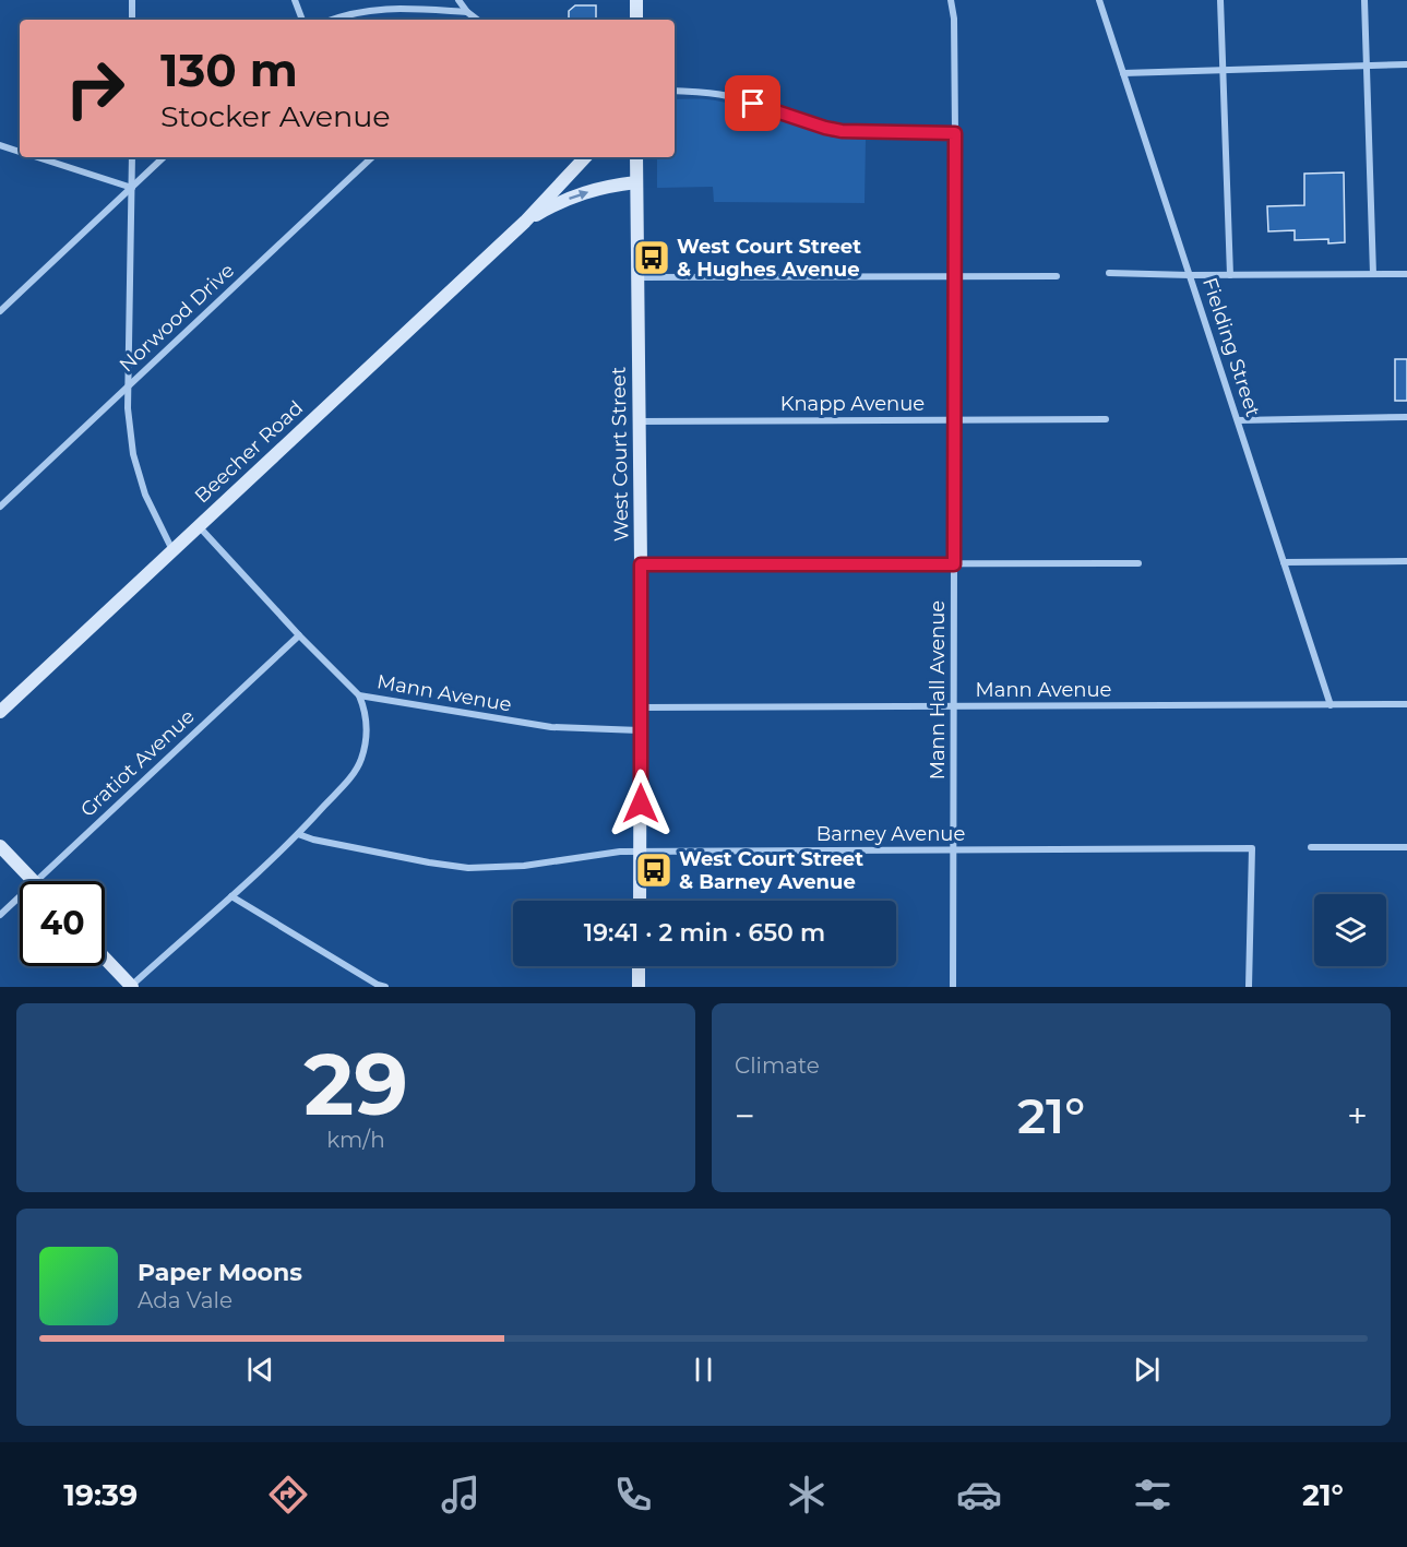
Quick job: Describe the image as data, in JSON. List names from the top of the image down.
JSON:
{
  "streets": {
    "street": [
      "Norwood Drive",
      "Fielding Street",
      "Knapp Avenue",
      "Beecher Road",
      "West Court Street",
      "Mann Hall Avenue",
      "Mann Avenue",
      "Gratiot Avenue",
      "Barney Avenue"
    ]
  },
  "crossings": [
    ["Fielding Street", "Mann Avenue"],
    ["Knapp Avenue", "West Court Street"],
    ["Knapp Avenue", "Mann Hall Avenue"],
    ["Beecher Road", "West Court Street"],
    ["Beecher Road", "Mann Avenue"],
    ["West Court Street", "Mann Avenue"],
    ["West Court Street", "Barney Avenue"],
    ["Mann Hall Avenue", "Mann Avenue"],
    ["Mann Hall Avenue", "Barney Avenue"],
    ["Mann Avenue", "Gratiot Avenue"]
  ],
  "places": {
    "bus stop": ["West Court Street & Hughes Avenue", "West Court Street & Barney Avenue"]
  },
  "page": {
    "turn": ["130 m", "Stocker Avenue"],
    "limit": "40",
    "trip": "19:41 · 2 min · 650 m",
    "tile": [
      ["29", "km/h"],
      "Climate"
    ],
    "heat": ["−", "21°", "+"],
    "song": ["Paper Moons", "Ada Vale"],
    "tabs": ["19:39", "21°"]
  }
}
